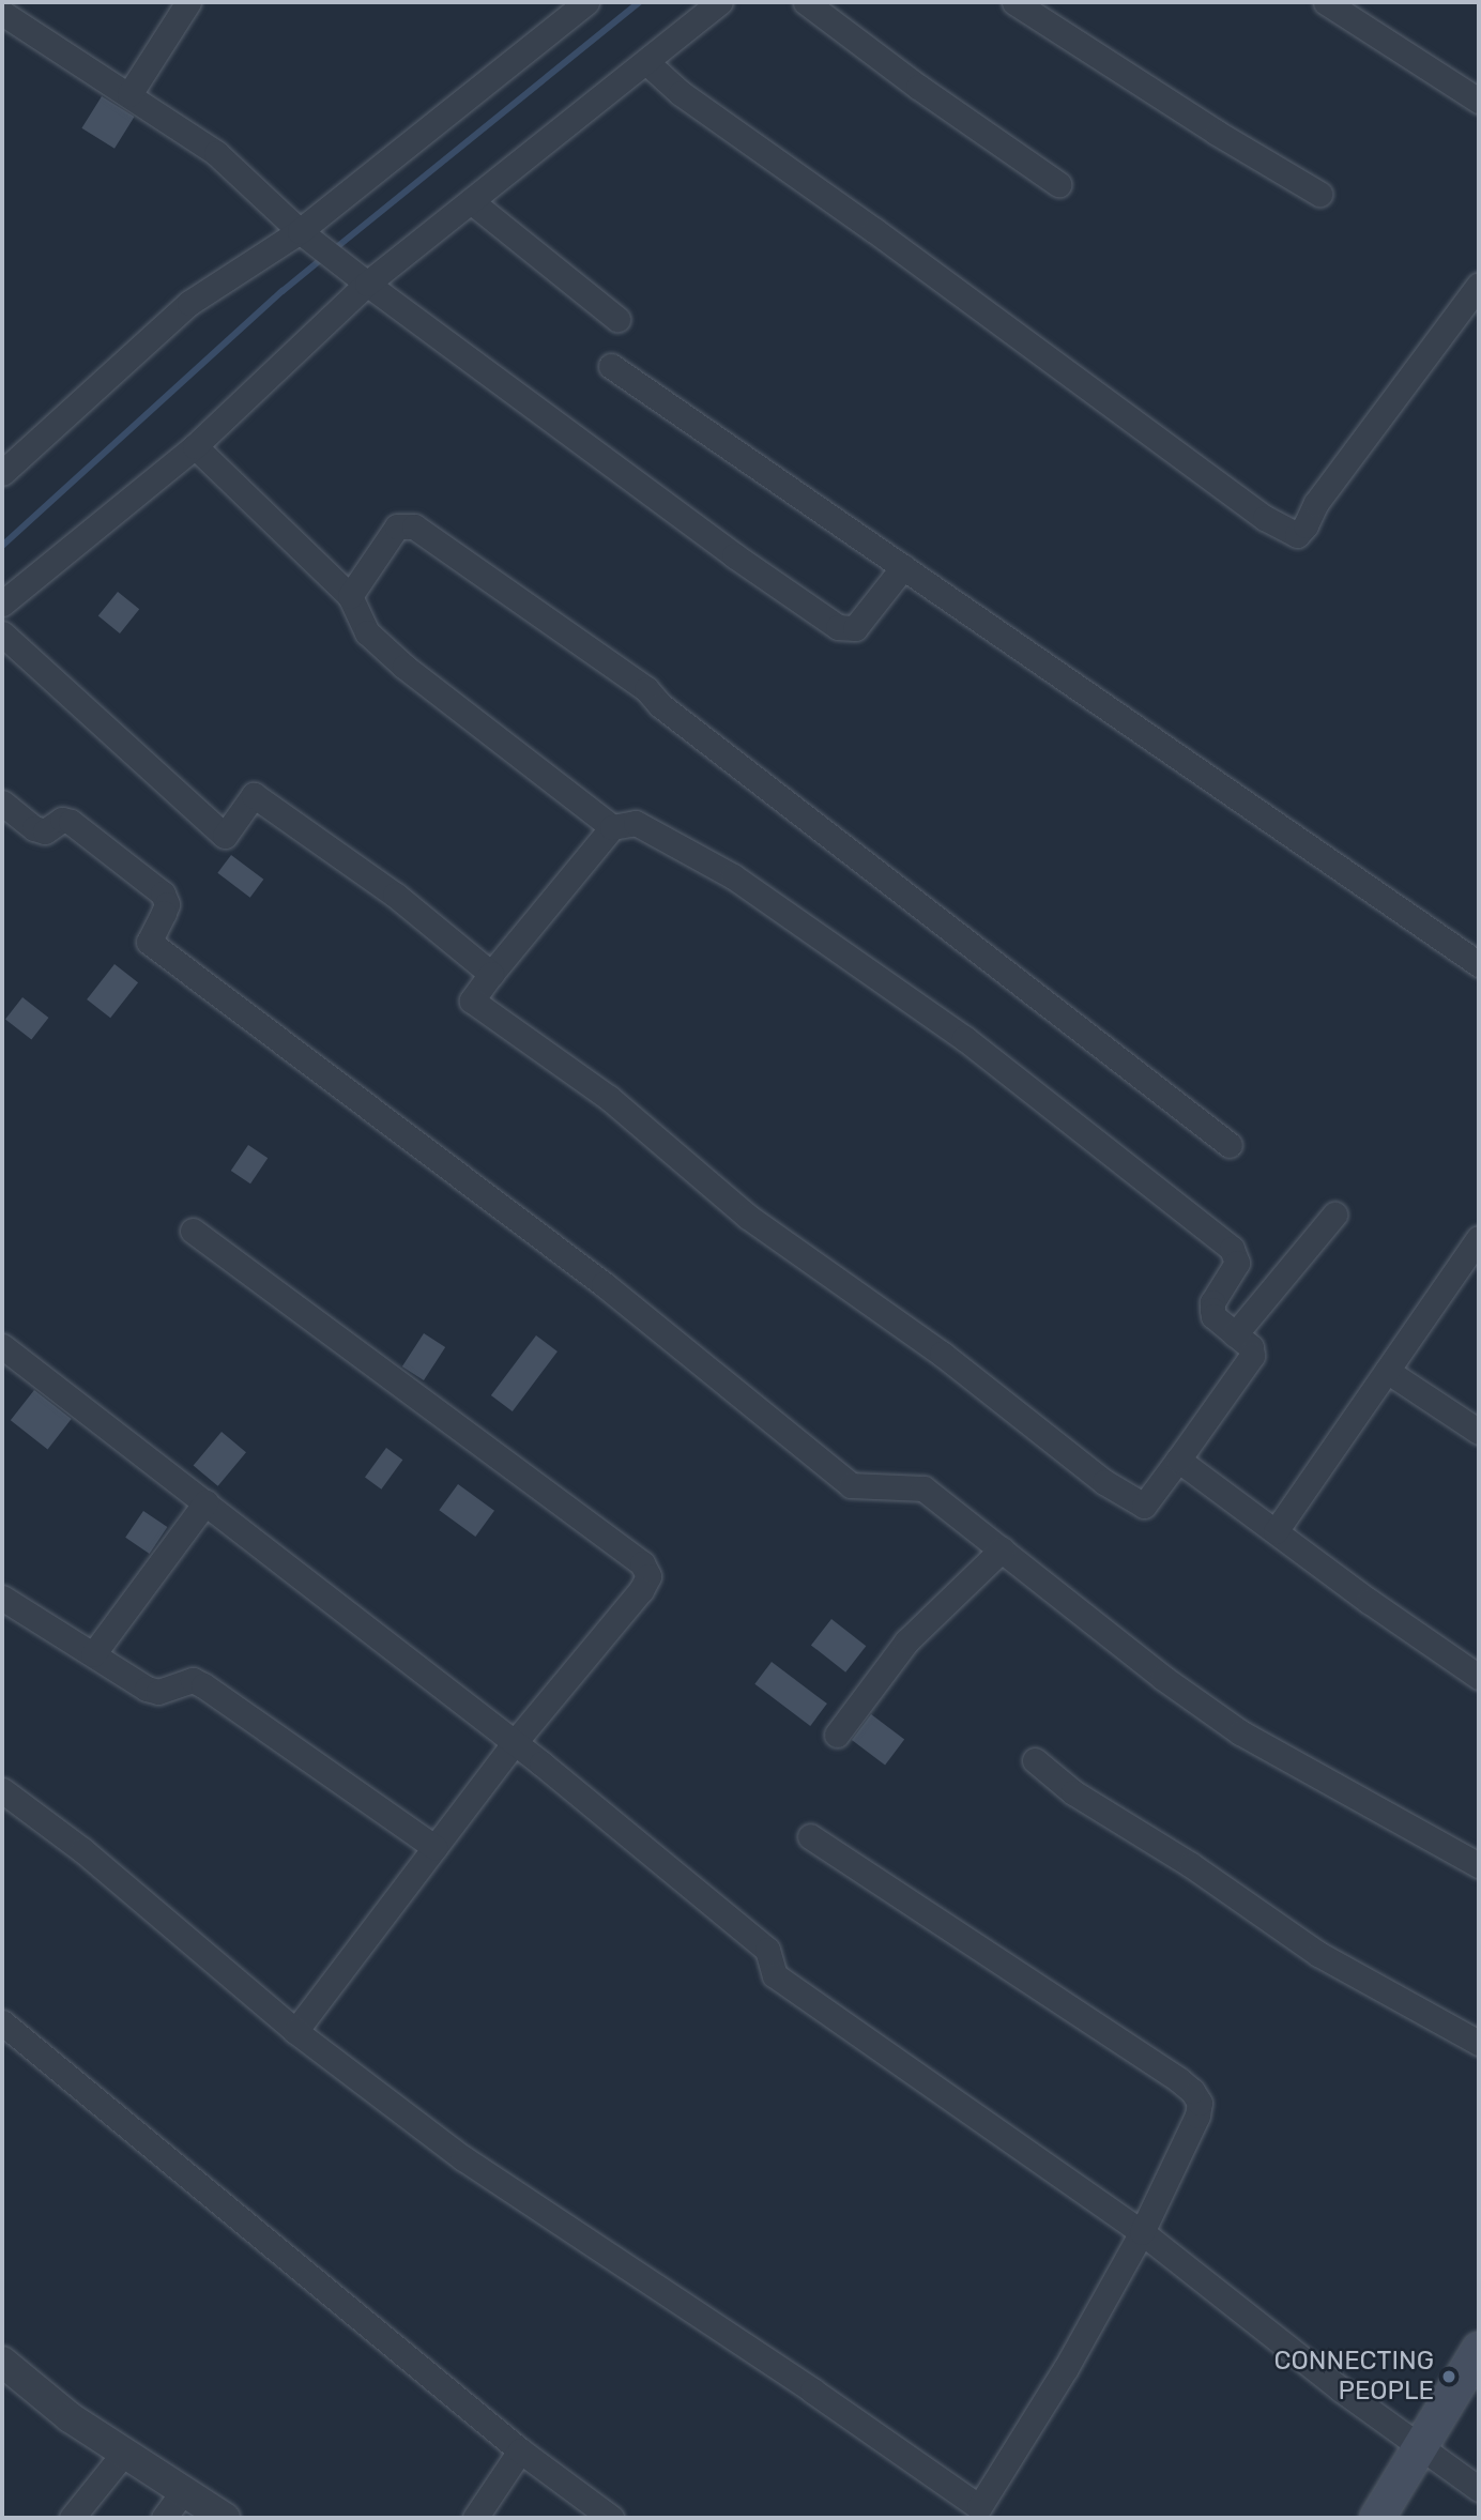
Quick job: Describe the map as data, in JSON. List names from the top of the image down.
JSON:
{
  "places": ["CONNECTING PEOPLE"]
}
